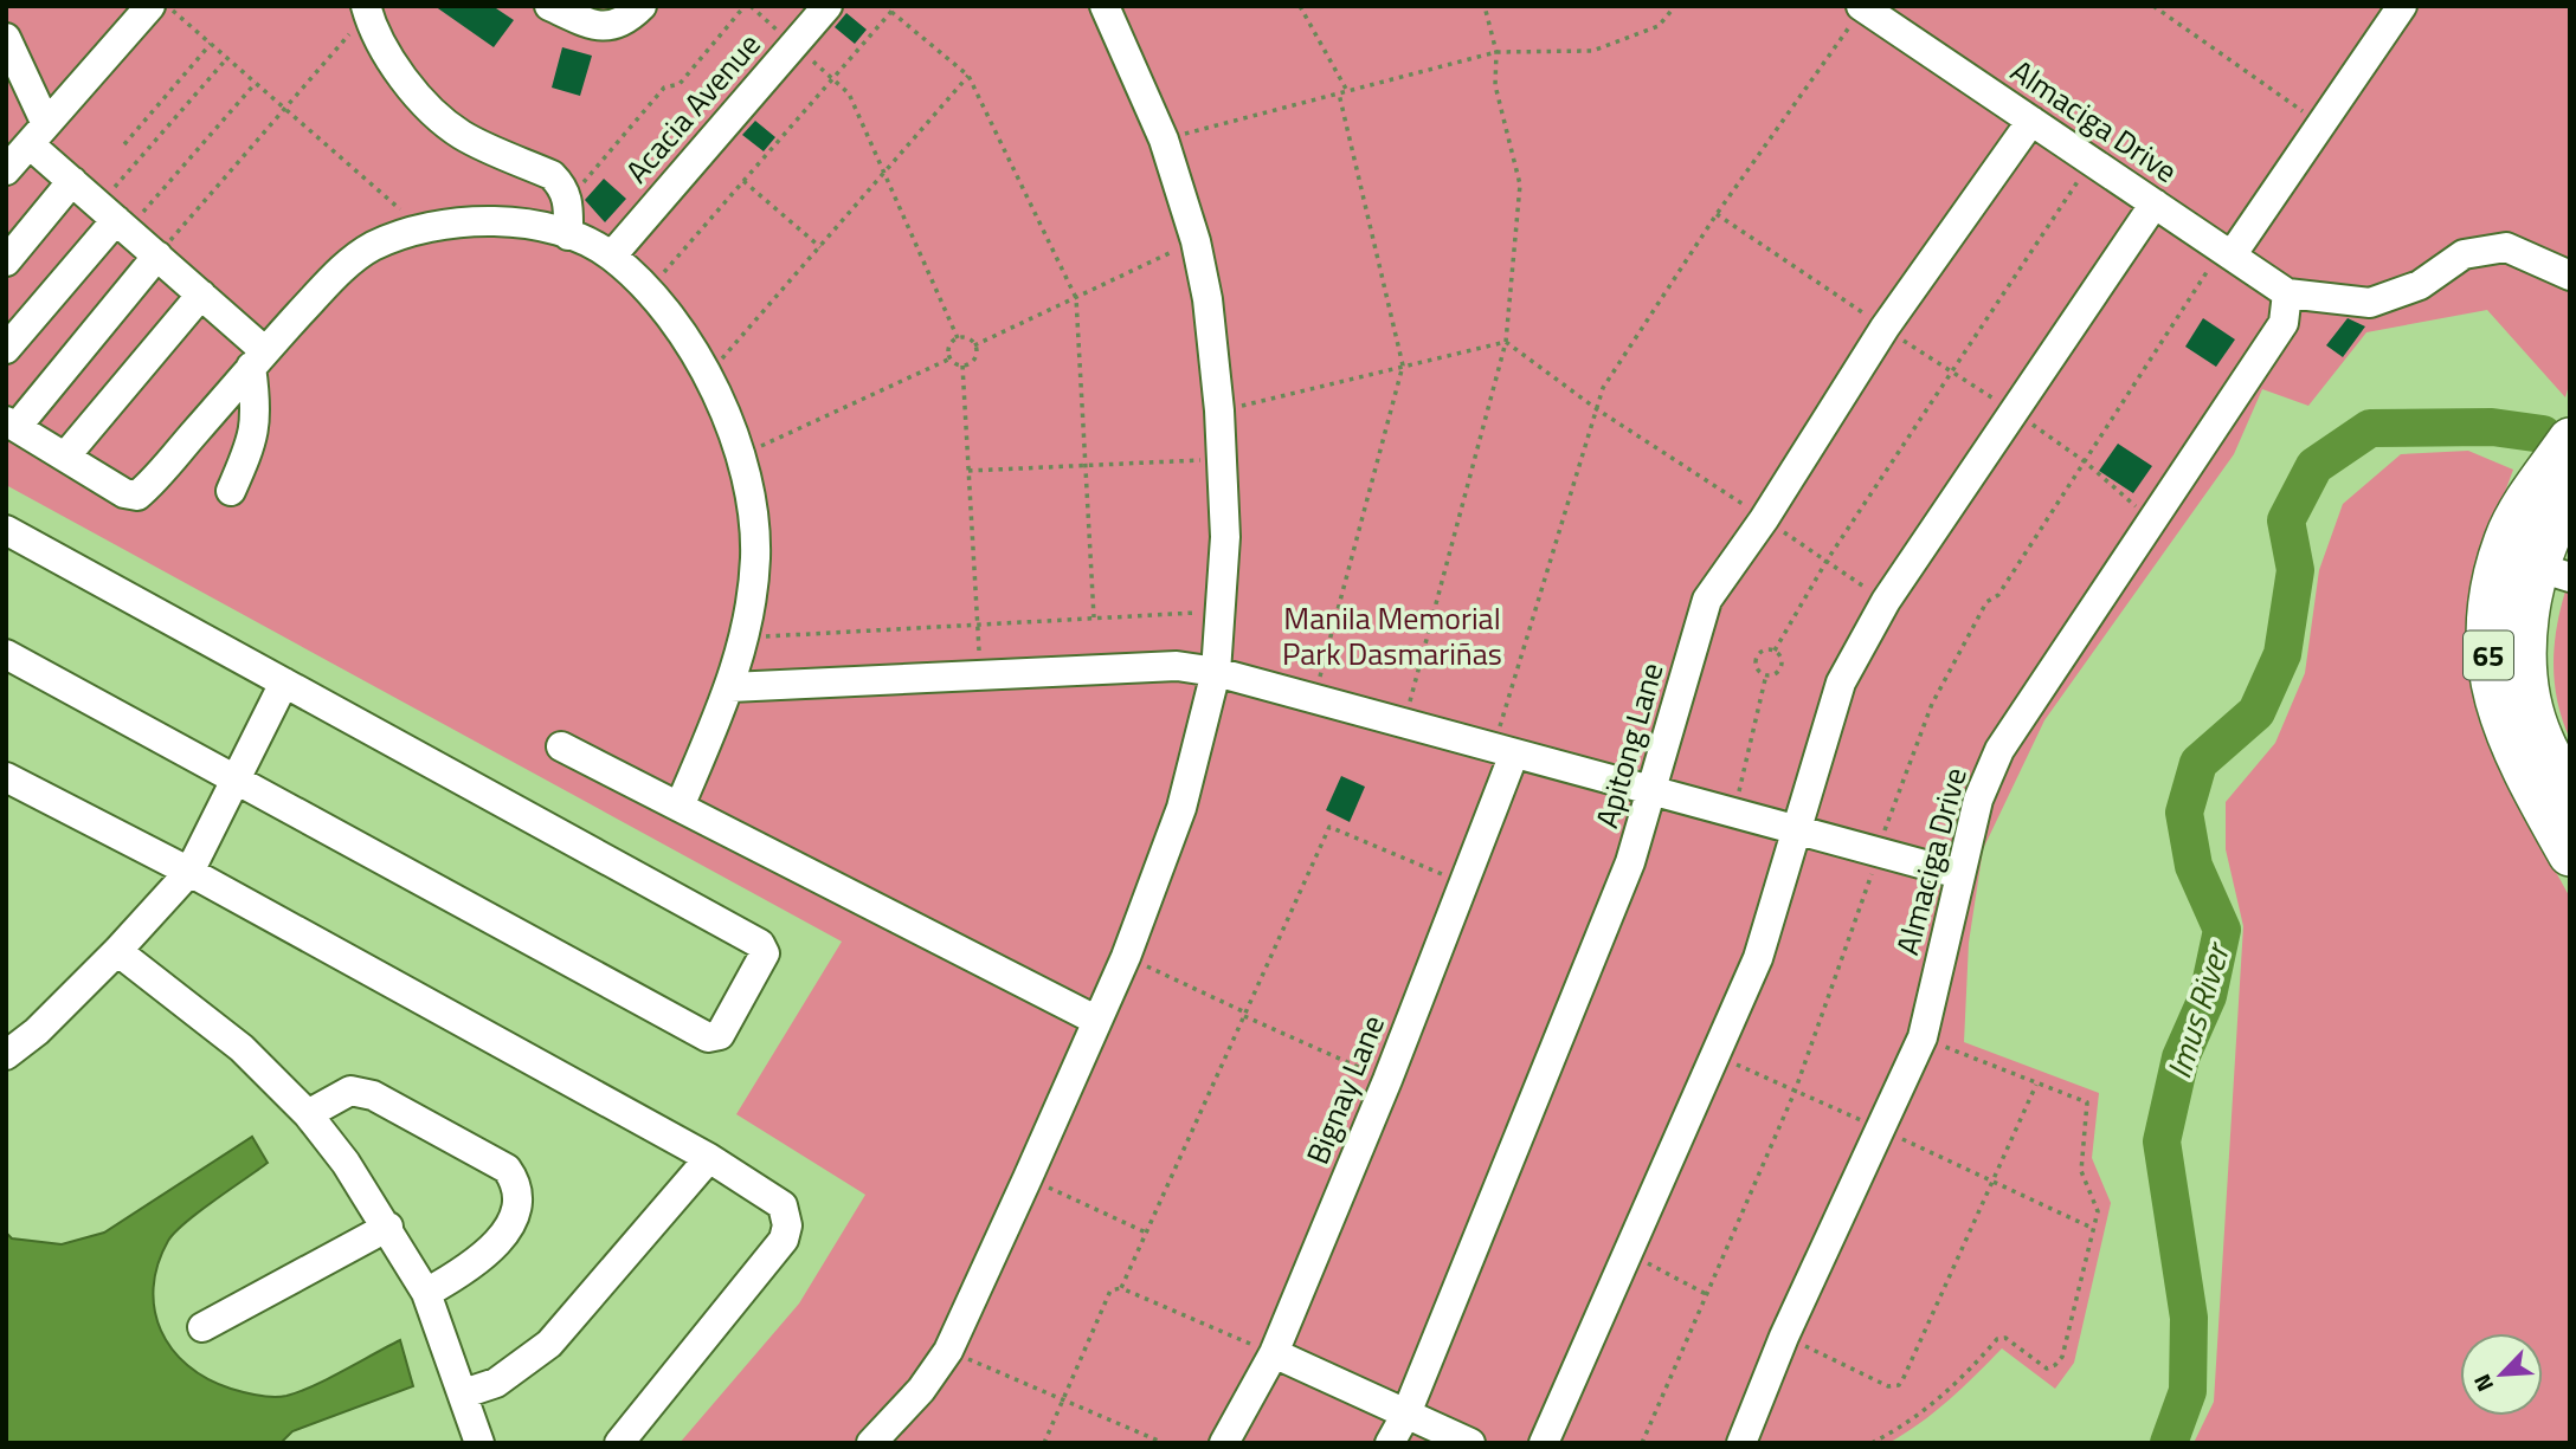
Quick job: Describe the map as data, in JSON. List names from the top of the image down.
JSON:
{
  "streets": {
    "highway": ["65"],
    "street": [
      "Acacia Avenue",
      "Almaciga Drive",
      "Apitong Lane",
      "Bignay Lane"
    ]
  },
  "crossings": [
    ["Almaciga Drive", "Apitong Lane"]
  ],
  "water": ["Imus River"],
  "parks": ["Manila Memorial Park Dasmariñas"],
  "north": "bottom left"
}
